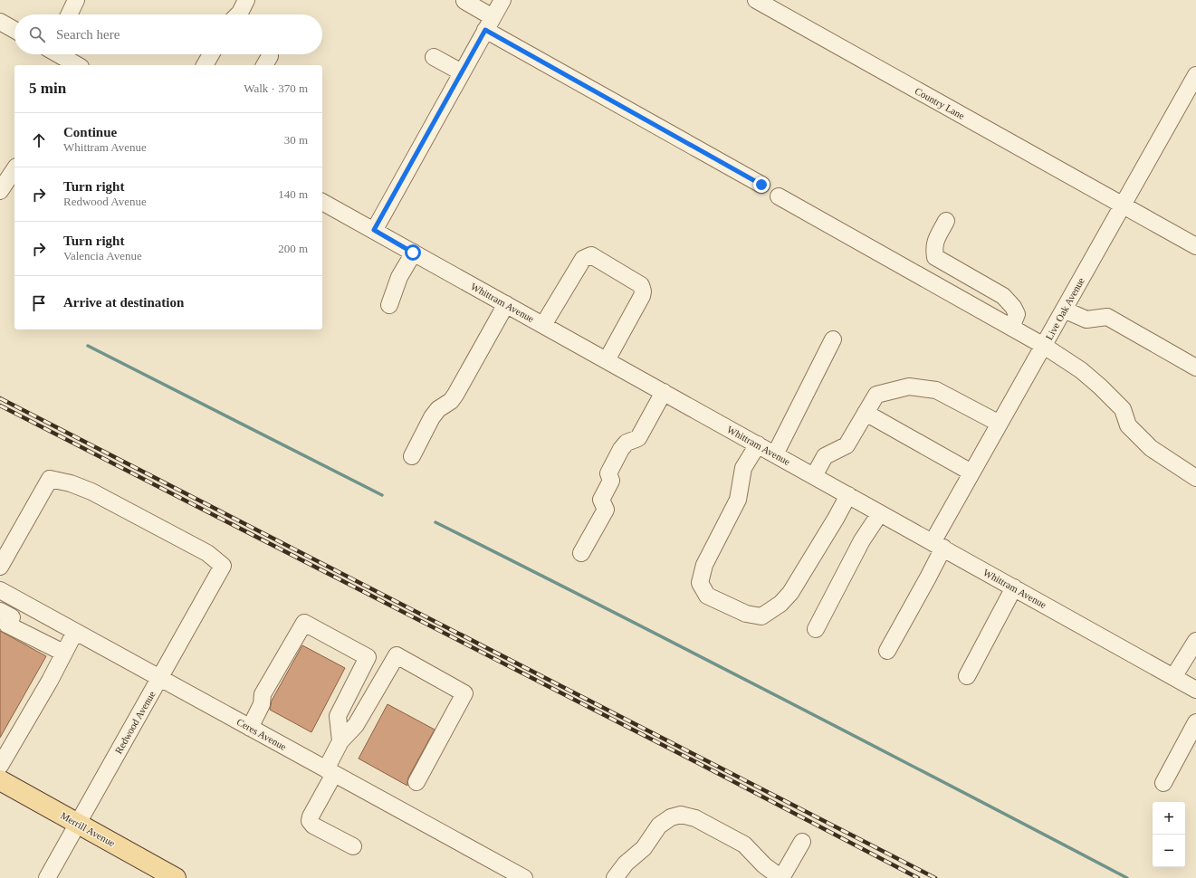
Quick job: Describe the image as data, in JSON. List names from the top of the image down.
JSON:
{
  "streets": {
    "main road": ["Merrill Avenue"],
    "street": [
      "Country Lane",
      "Whittram Avenue",
      "Live Oak Avenue",
      "Redwood Avenue",
      "Ceres Avenue"
    ]
  },
  "crossings": [
    ["Country Lane", "Live Oak Avenue"],
    ["Whittram Avenue", "Live Oak Avenue"],
    ["Redwood Avenue", "Ceres Avenue"],
    ["Redwood Avenue", "Merrill Avenue"]
  ],
  "page": {
    "search": "Search here",
    "heading": ["5 min", "Walk · 370 m"],
    "list": [
      ["Continue", "Whittram Avenue", "30 m"],
      ["Turn right", "Redwood Avenue", "140 m"],
      ["Turn right", "Valencia Avenue", "200 m"],
      "Arrive at destination"
    ],
    "map_buttons": ["+", "−"]
  }
}
